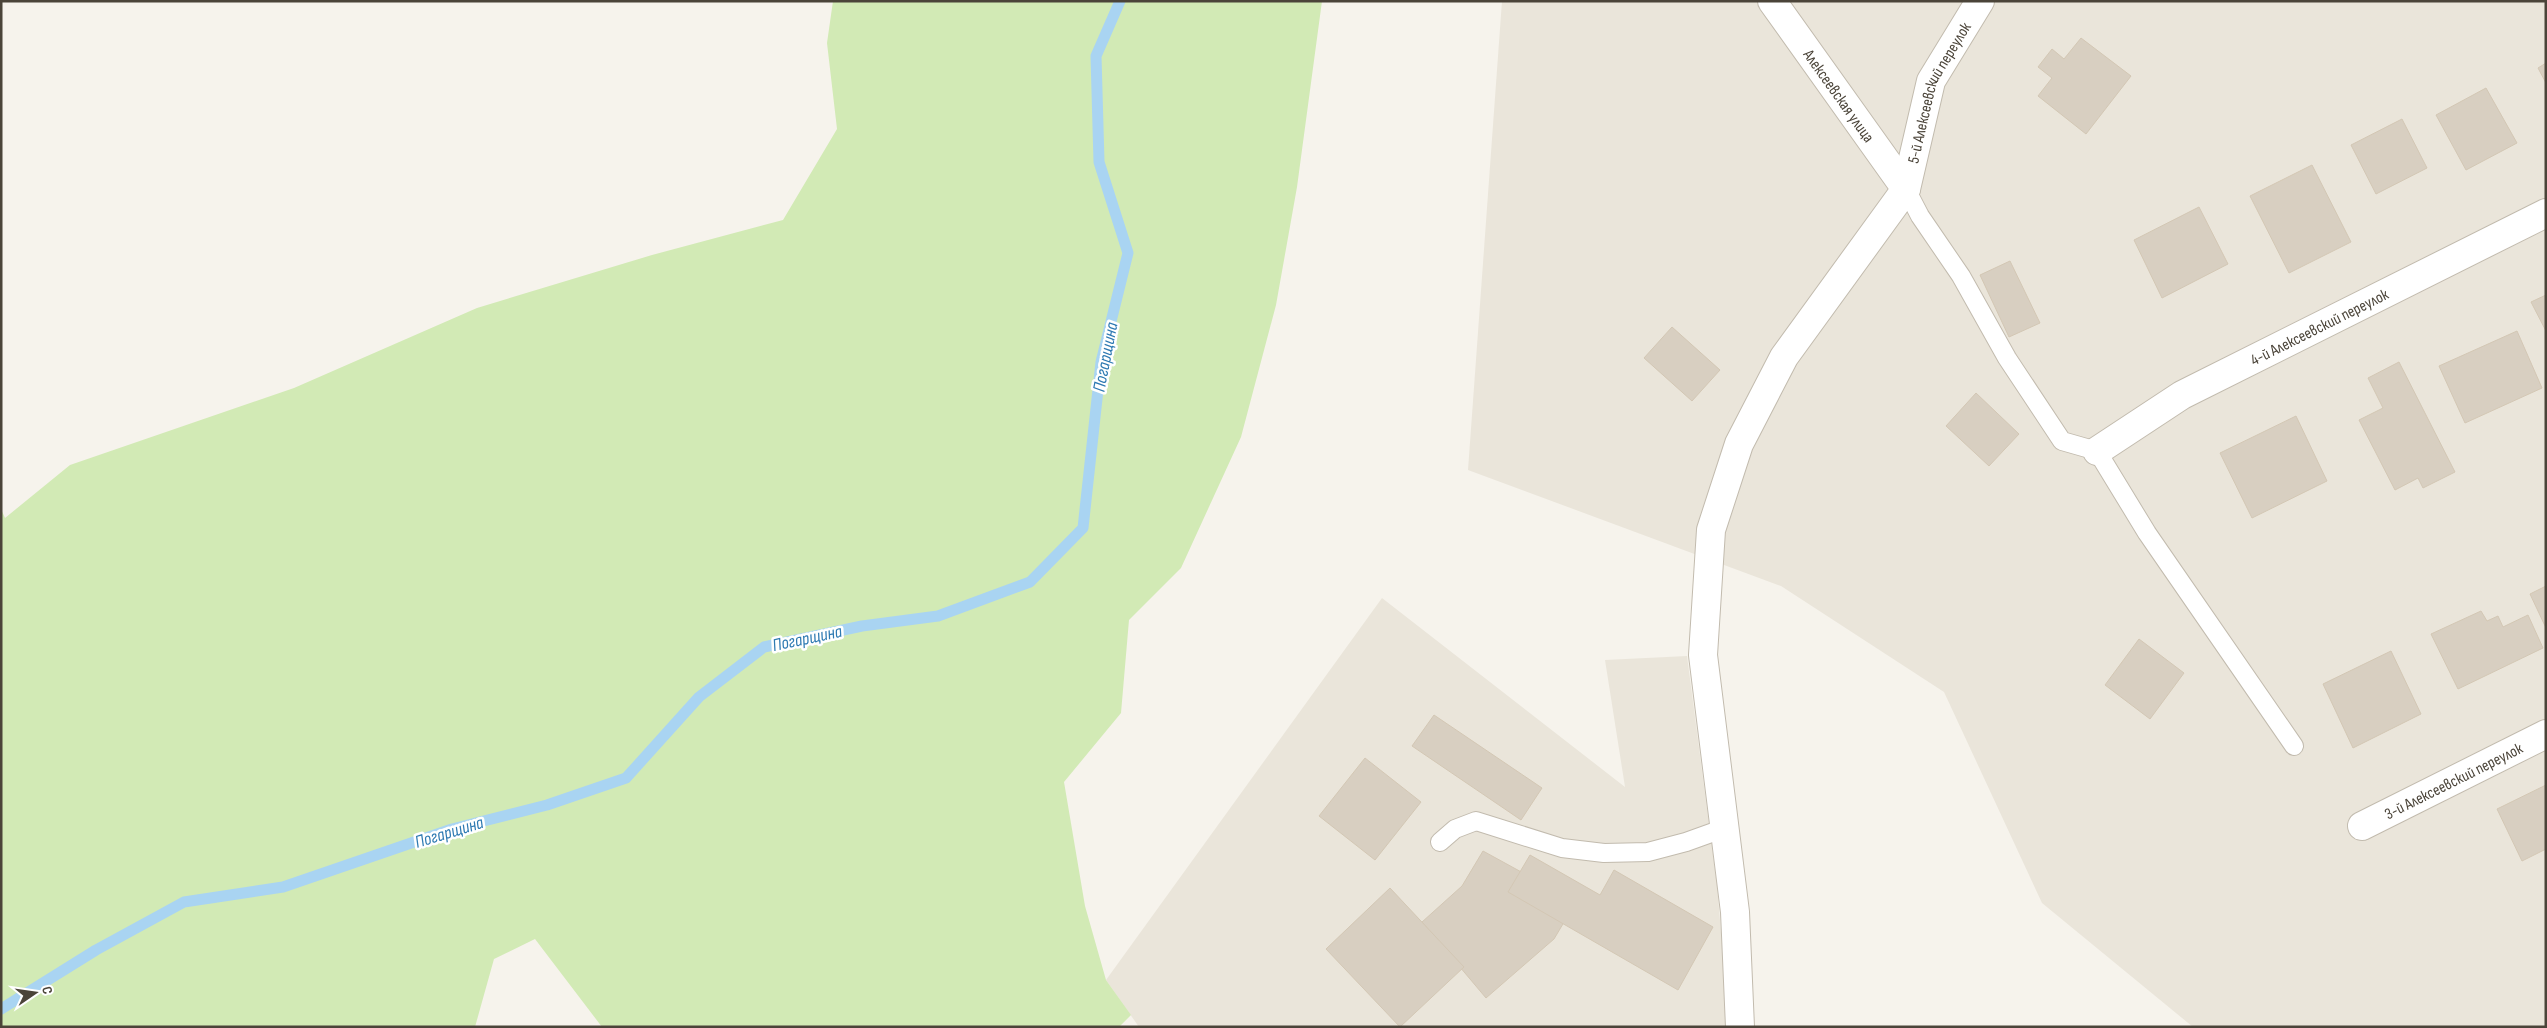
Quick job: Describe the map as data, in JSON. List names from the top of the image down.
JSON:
{
  "streets": {
    "street": [
      "5-й Алексеевский переулок",
      "Алексеевская улица",
      "4-й Алексеевский переулок",
      "3-й Алексеевский переулок"
    ]
  },
  "crossings": [
    ["5-й Алексеевский переулок", "Алексеевская улица"]
  ],
  "water": ["Погарщина"],
  "north": "right"
}
